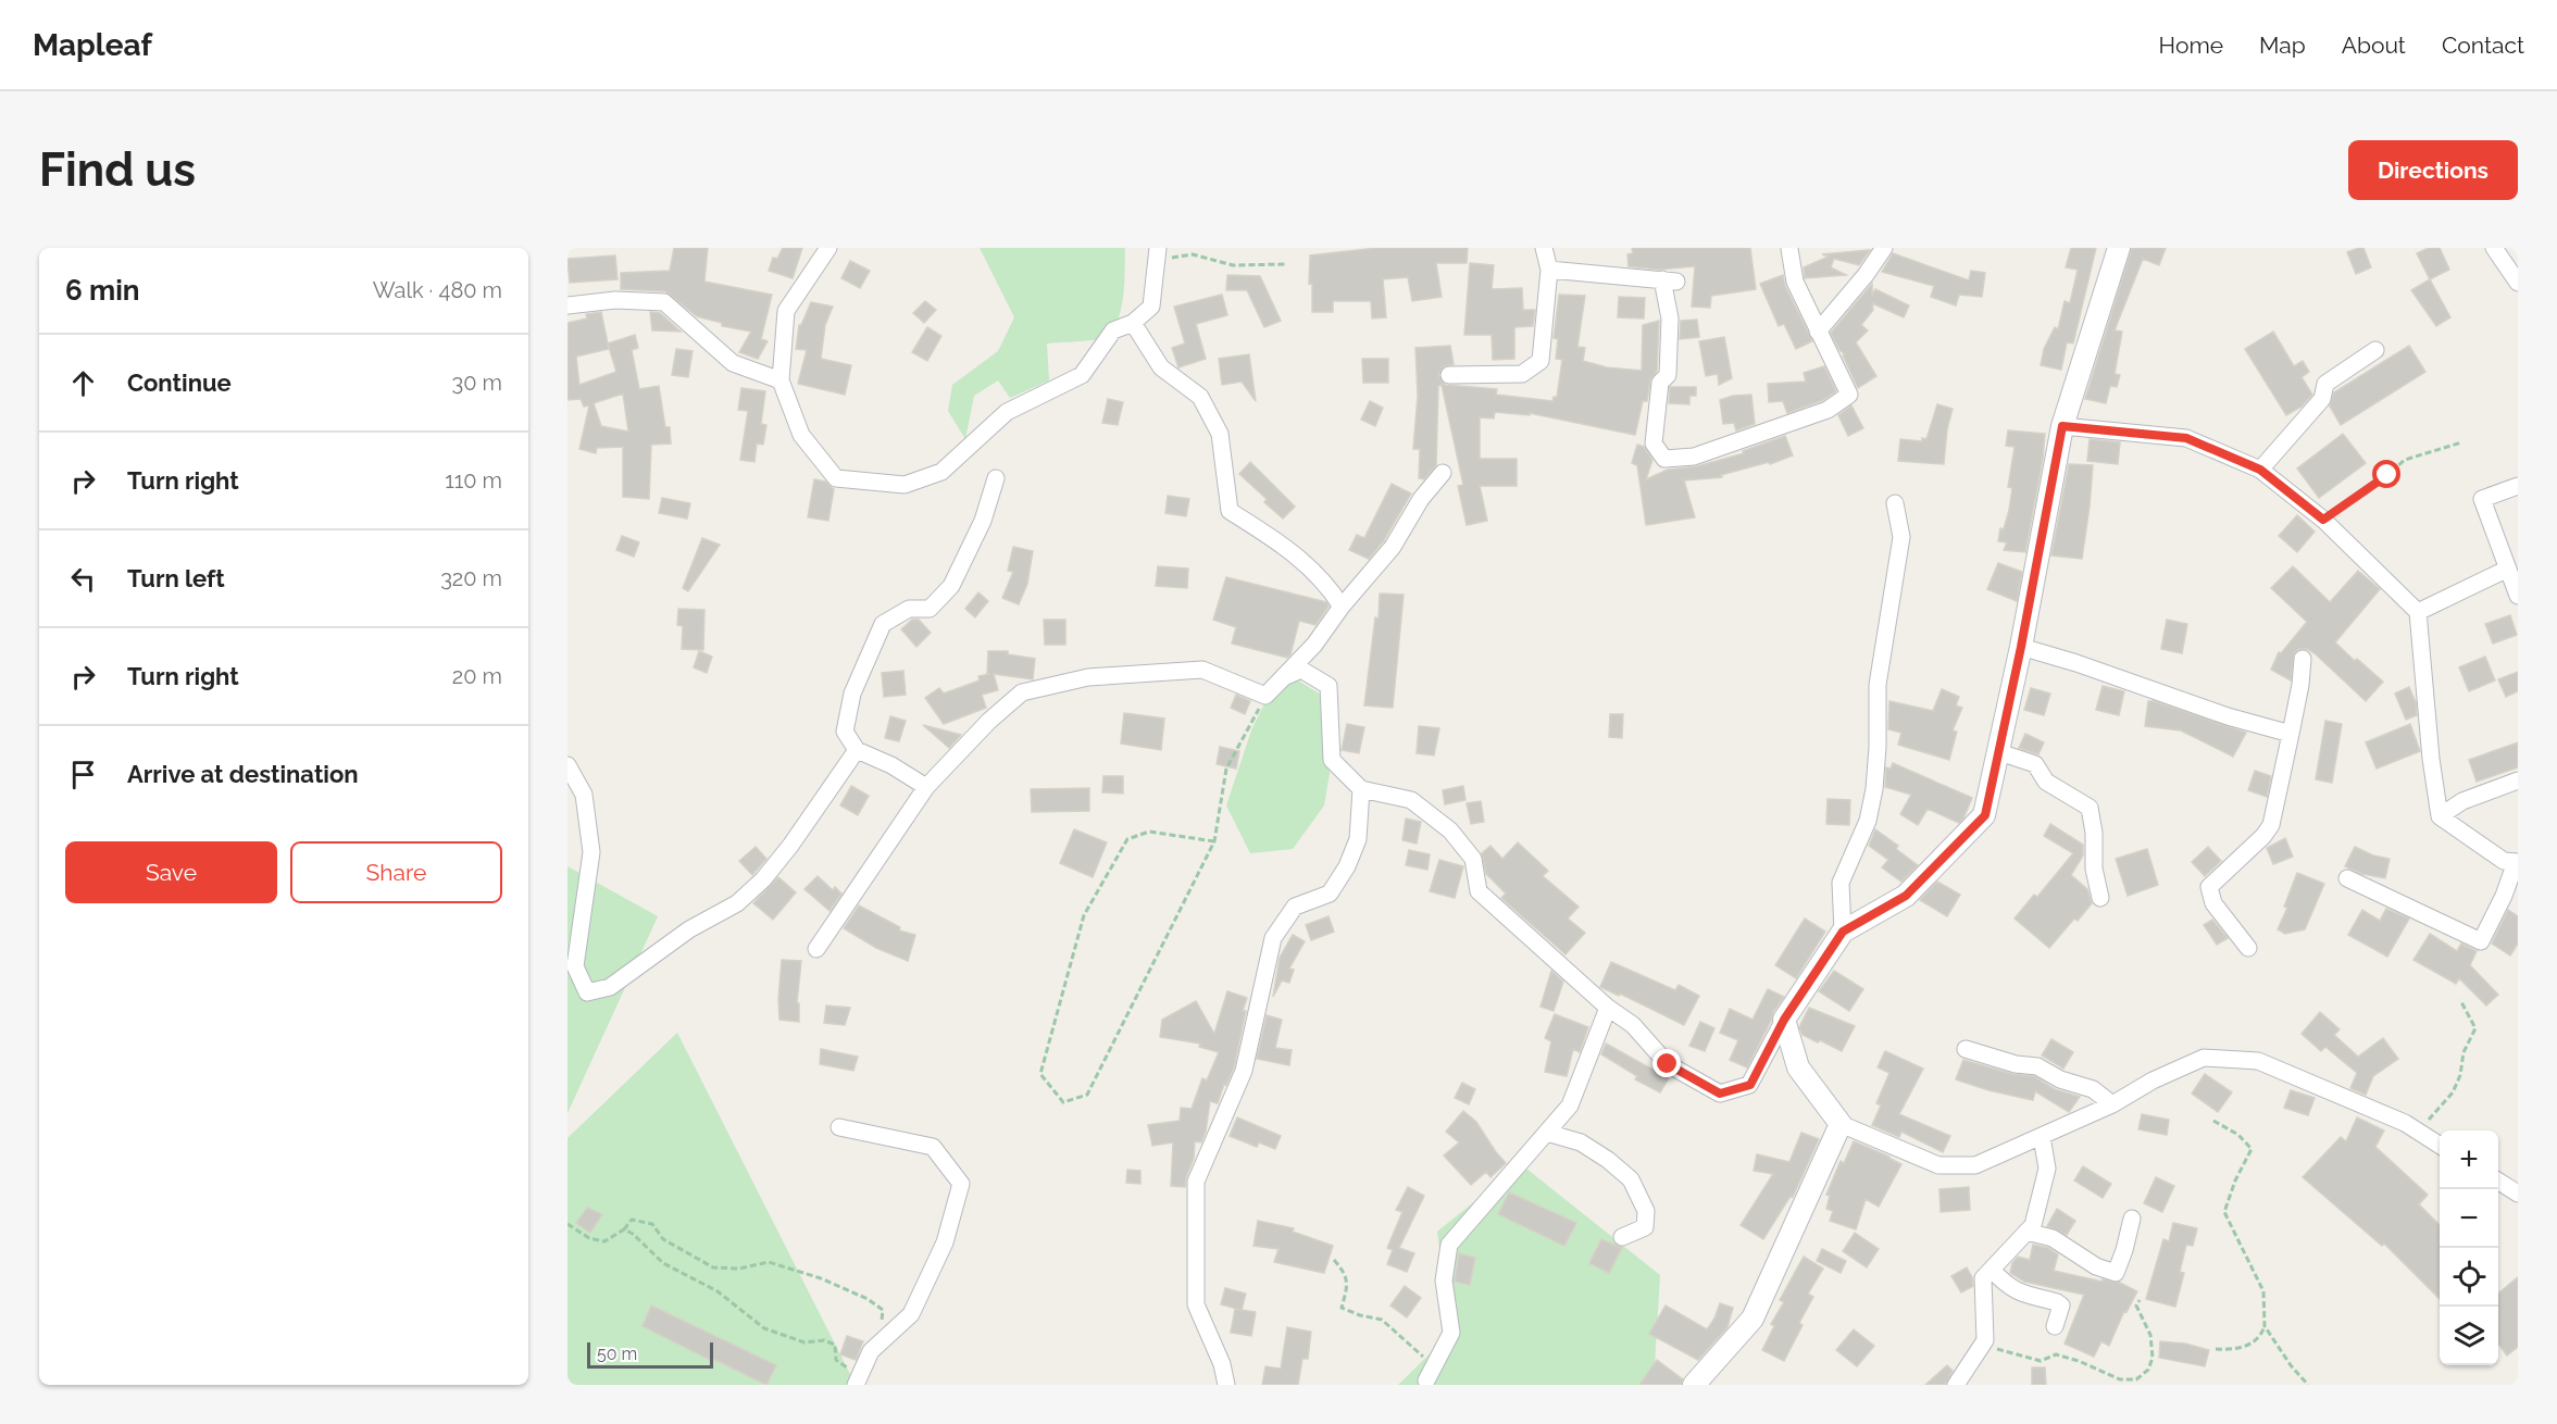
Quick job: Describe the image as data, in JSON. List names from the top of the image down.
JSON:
{
  "scale_bar": "50 m",
  "page": {
    "header": "Mapleaf",
    "nav": [
      "Home",
      "Map",
      "About",
      "Contact"
    ],
    "buttons": [
      "Directions",
      ["Save", "Share"]
    ],
    "title": "Find us",
    "heading": ["6 min", "Walk · 480 m"],
    "list": [
      ["Continue", "30 m"],
      ["Turn right", "110 m"],
      ["Turn left", "320 m"],
      ["Turn right", "20 m"],
      "Arrive at destination"
    ],
    "map_buttons": ["+", "−"],
    "scale": "50 m"
  }
}
